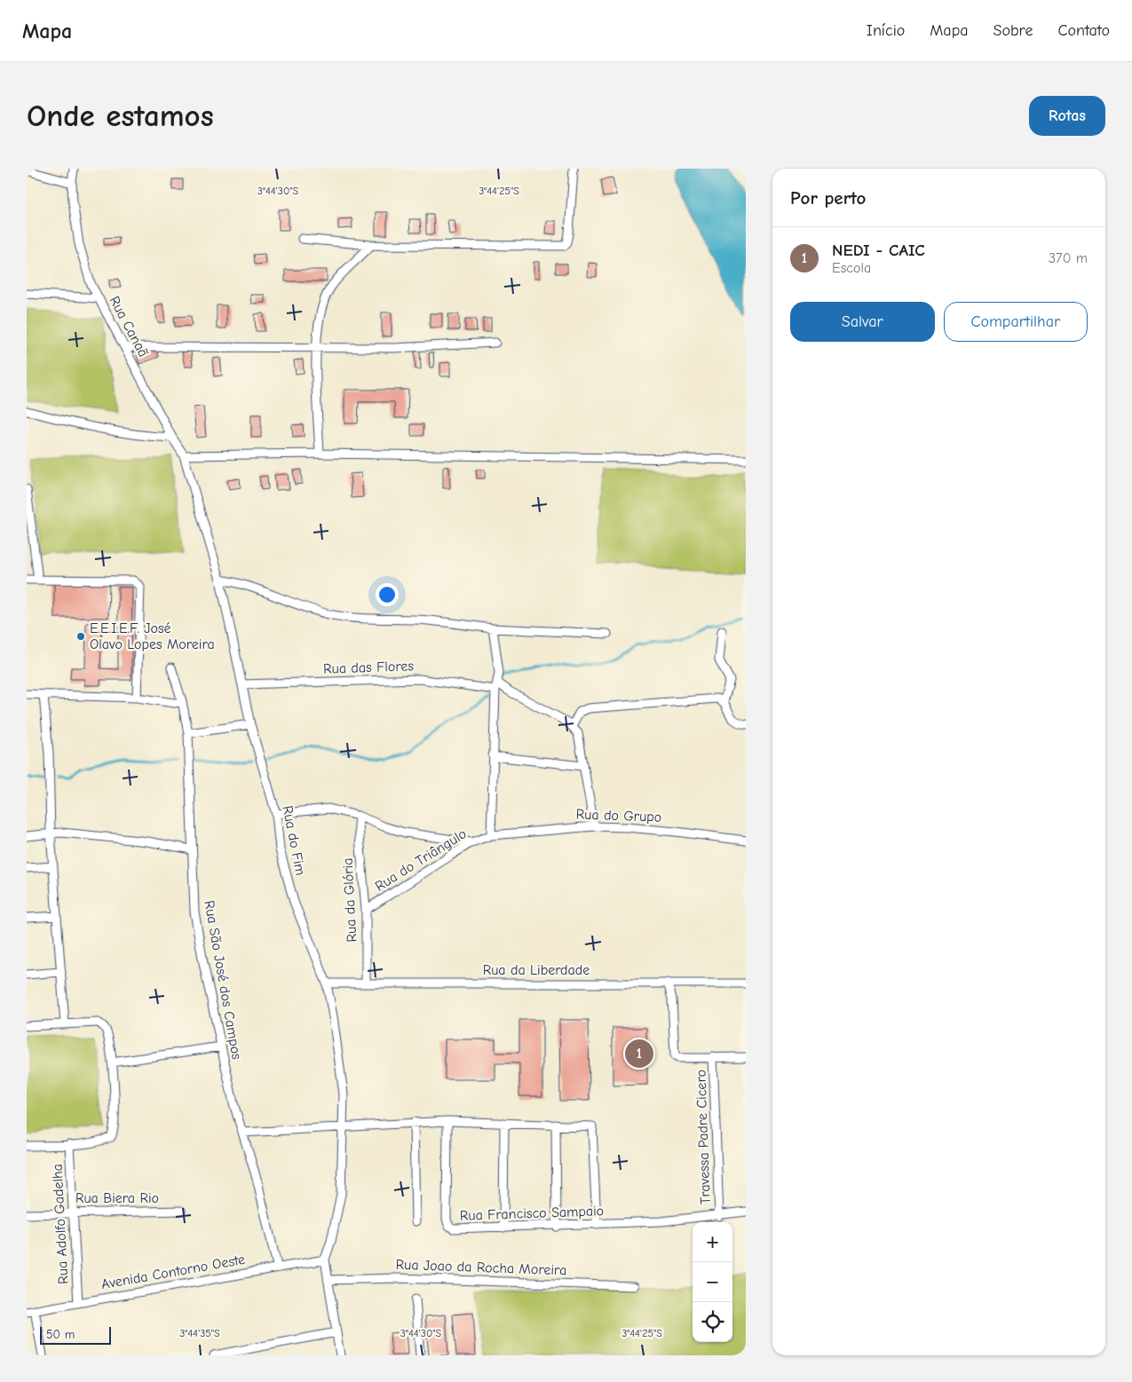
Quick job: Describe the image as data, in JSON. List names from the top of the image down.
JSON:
{
  "streets": {
    "street": [
      "Rua Canaã",
      "Rua das Flores",
      "Rua do Grupo",
      "Rua do Fim",
      "Rua do Triângulo",
      "Rua da Glória",
      "Rua da Liberdade",
      "Rua São José dos Campos",
      "Travessa Padre Cicero",
      "Rua Biera Rio",
      "Rua Francisco Sampaio",
      "Rua Adolfo Gadelha",
      "Rua Joao da Rocha Moreira",
      "Avenida Contorno Oeste"
    ]
  },
  "crossings": [
    ["Rua Canaã", "Rua do Fim"],
    ["Rua das Flores", "Rua do Fim"],
    ["Rua do Grupo", "Rua do Triângulo"],
    ["Rua do Fim", "Rua da Liberdade"],
    ["Rua do Fim", "Avenida Contorno Oeste"],
    ["Rua do Triângulo", "Rua da Glória"],
    ["Rua da Glória", "Rua da Liberdade"],
    ["Rua São José dos Campos", "Avenida Contorno Oeste"],
    ["Travessa Padre Cicero", "Rua Francisco Sampaio"],
    ["Rua Biera Rio", "Rua Adolfo Gadelha"],
    ["Rua Adolfo Gadelha", "Avenida Contorno Oeste"]
  ],
  "places": ["E.E.I.E.F. José Olavo Lopes Moreira"],
  "scale_bar": "50 m",
  "page": {
    "header": "Mapa",
    "nav": [
      "Início",
      "Mapa",
      "Sobre",
      "Contato"
    ],
    "buttons": [
      "Rotas",
      ["Salvar", "Compartilhar"]
    ],
    "title": "Onde estamos",
    "heading": "Por perto",
    "list": [
      {
        "mark": "1",
        "name": "NEDI - CAIC",
        "note": "Escola",
        "value": "370 m"
      }
    ],
    "pins": "1",
    "map_buttons": ["+", "−"],
    "scale": "50 m"
  },
  "coordinates": ["3°44'30\"S", "3°44'25\"S", "3°44'35\"S"]
}
